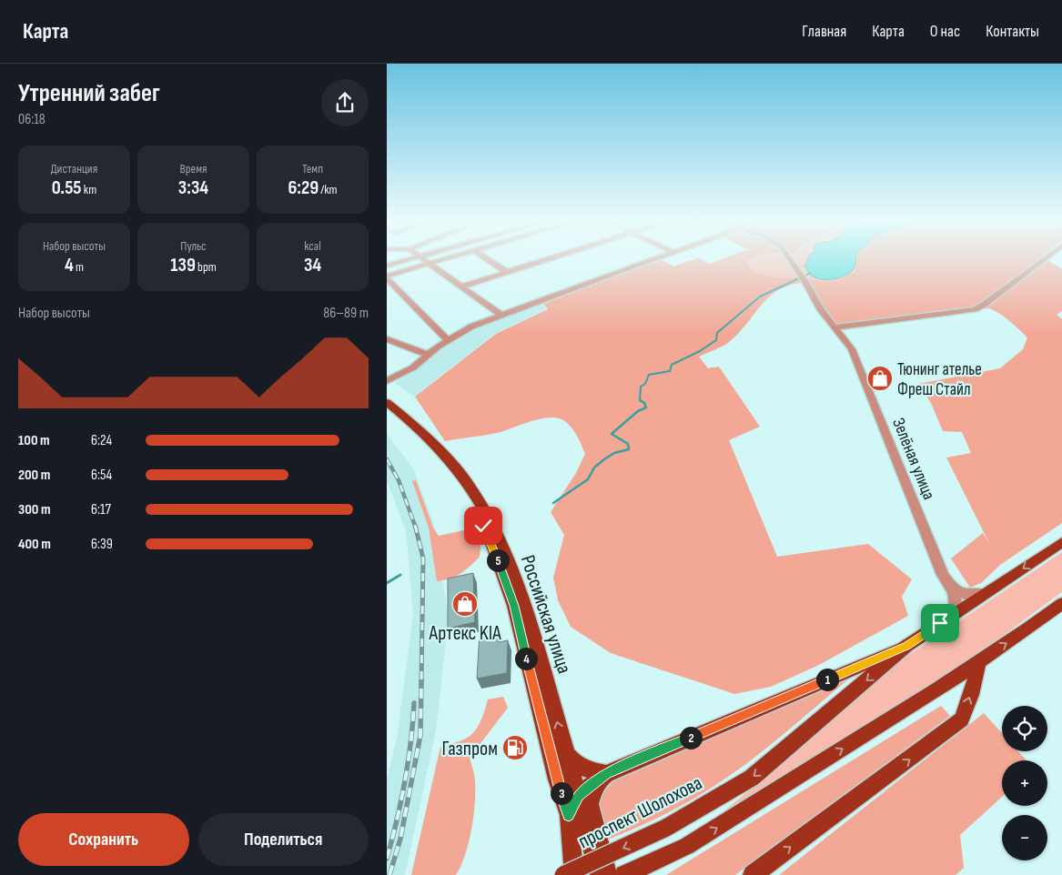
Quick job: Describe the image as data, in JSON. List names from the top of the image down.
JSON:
{
  "streets": {
    "main road": ["Российская улица", "проспект Шолохова"],
    "street": ["Зелёная улица"]
  },
  "crossings": [
    ["Зелёная улица", "проспект Шолохова"]
  ],
  "places": {
    "shop": ["Тюнинг ателье Фреш Стайл", "Артекс KIA"],
    "fuel station": ["Газпром"]
  },
  "page": {
    "header": "Карта",
    "nav": [
      "Главная",
      "Карта",
      "О нас",
      "Контакты"
    ],
    "heading": ["Утренний забег", "06:18"],
    "stats": [
      ["Дистанция", "0.55 km"],
      ["Время", "3:34"],
      ["Темп", "6:29 /km"],
      ["Набор высоты", "4 m"],
      ["Пульс", "139 bpm"],
      ["kcal", "34"]
    ],
    "chart": ["Набор высоты", "86–89 m"],
    "list": [
      {
        "name": "100 m",
        "note": "6:24"
      },
      {
        "name": "200 m",
        "note": "6:54"
      },
      {
        "name": "300 m",
        "note": "6:17"
      },
      {
        "name": "400 m",
        "note": "6:39"
      }
    ],
    "pins": [
      "5",
      "4",
      "1",
      "2",
      "3"
    ],
    "map_buttons": ["+", "−"],
    "buttons": ["Сохранить", "Поделиться"]
  }
}
